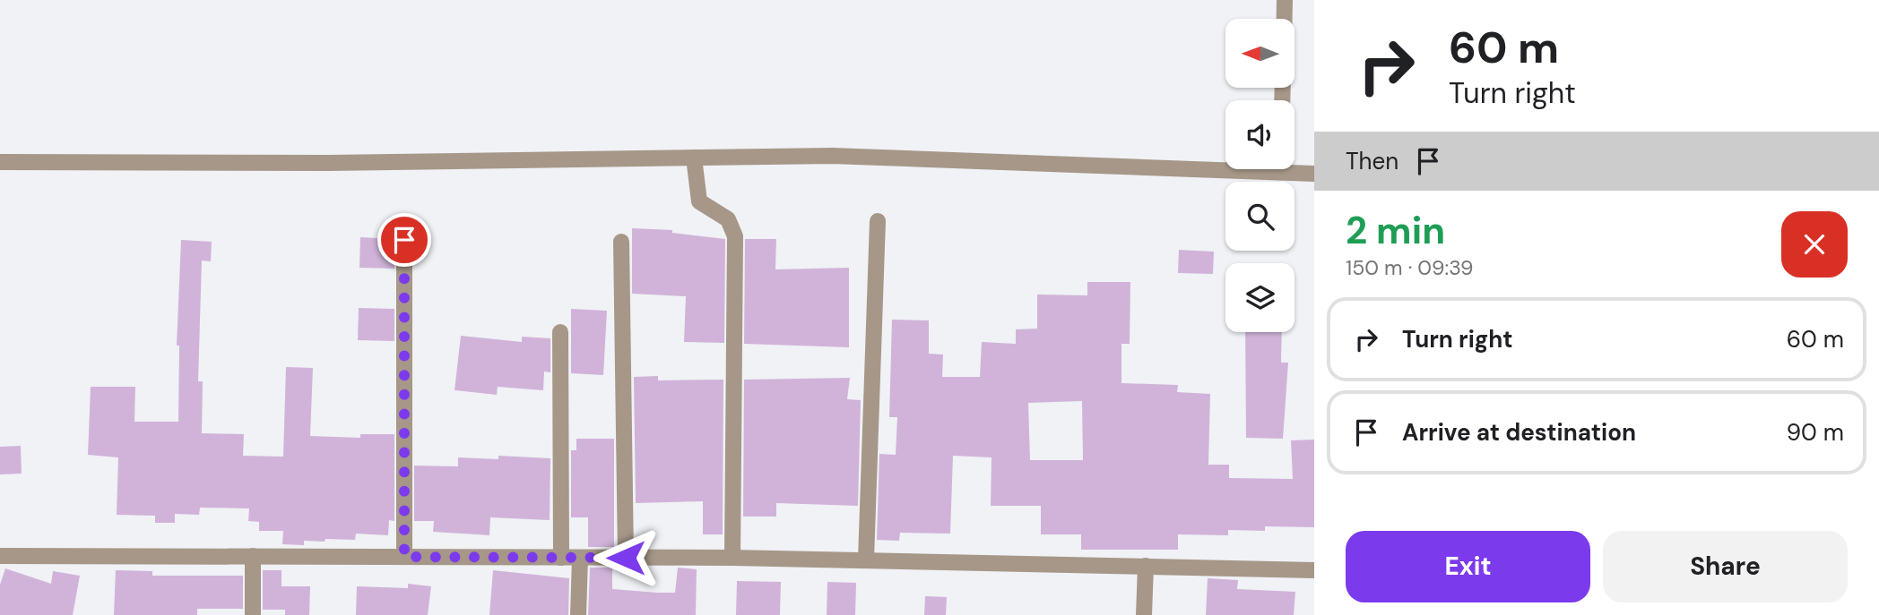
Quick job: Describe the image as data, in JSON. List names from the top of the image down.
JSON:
{
  "north": "left",
  "page": {
    "turn": ["60 m", "Turn right"],
    "then": "Then",
    "heading": ["2 min", "150 m · 09:39"],
    "list": [
      {
        "name": "Turn right",
        "value": "60 m"
      },
      {
        "name": "Arrive at destination",
        "value": "90 m"
      }
    ],
    "buttons": ["Exit", "Share"]
  }
}
